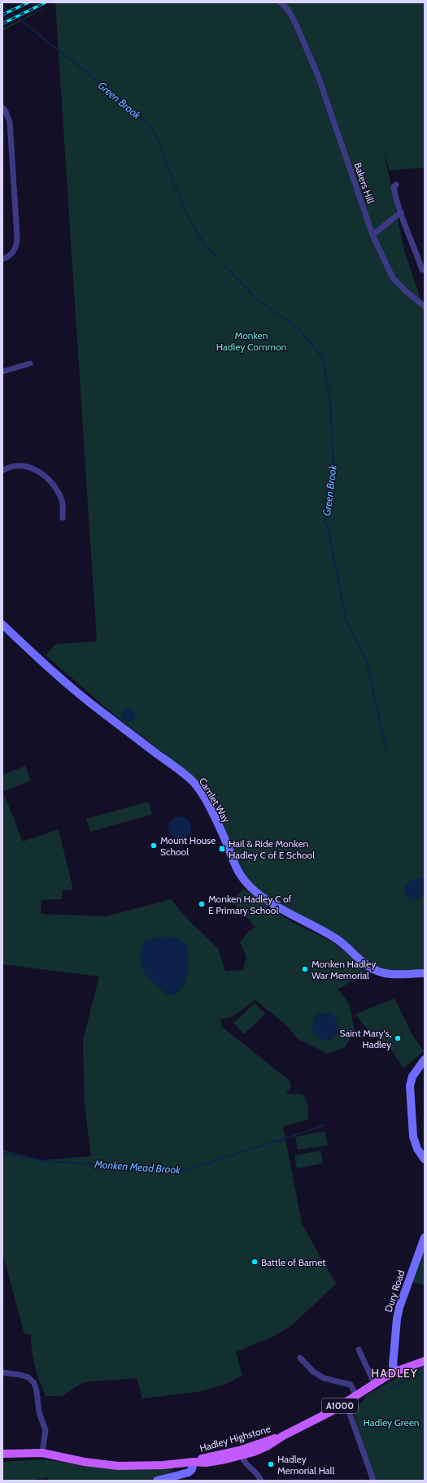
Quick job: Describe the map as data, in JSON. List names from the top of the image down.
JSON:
{
  "streets": {
    "main road": ["A1000", "Hadley Highstone"],
    "street": ["Bakers Hill", "Camlet Way", "Dury Road"]
  },
  "crossings": [
    ["Dury Road", "A1000"],
    ["Dury Road", "Hadley Highstone"],
    ["A1000", "Hadley Highstone"]
  ],
  "districts": ["HADLEY"],
  "water": ["Green Brook", "Monken Mead Brook"],
  "parks": ["Monken Hadley Common", "Hadley Green"],
  "places": {
    "other": [
      "Mount House School",
      "Monken Hadley C of E Primary School",
      "Monken Hadley War Memorial",
      "Saint Mary's, Hadley",
      "Battle of Barnet",
      "Hadley Memorial Hall"
    ],
    "transit": ["Hail & Ride Monken Hadley C of E School"]
  }
}
